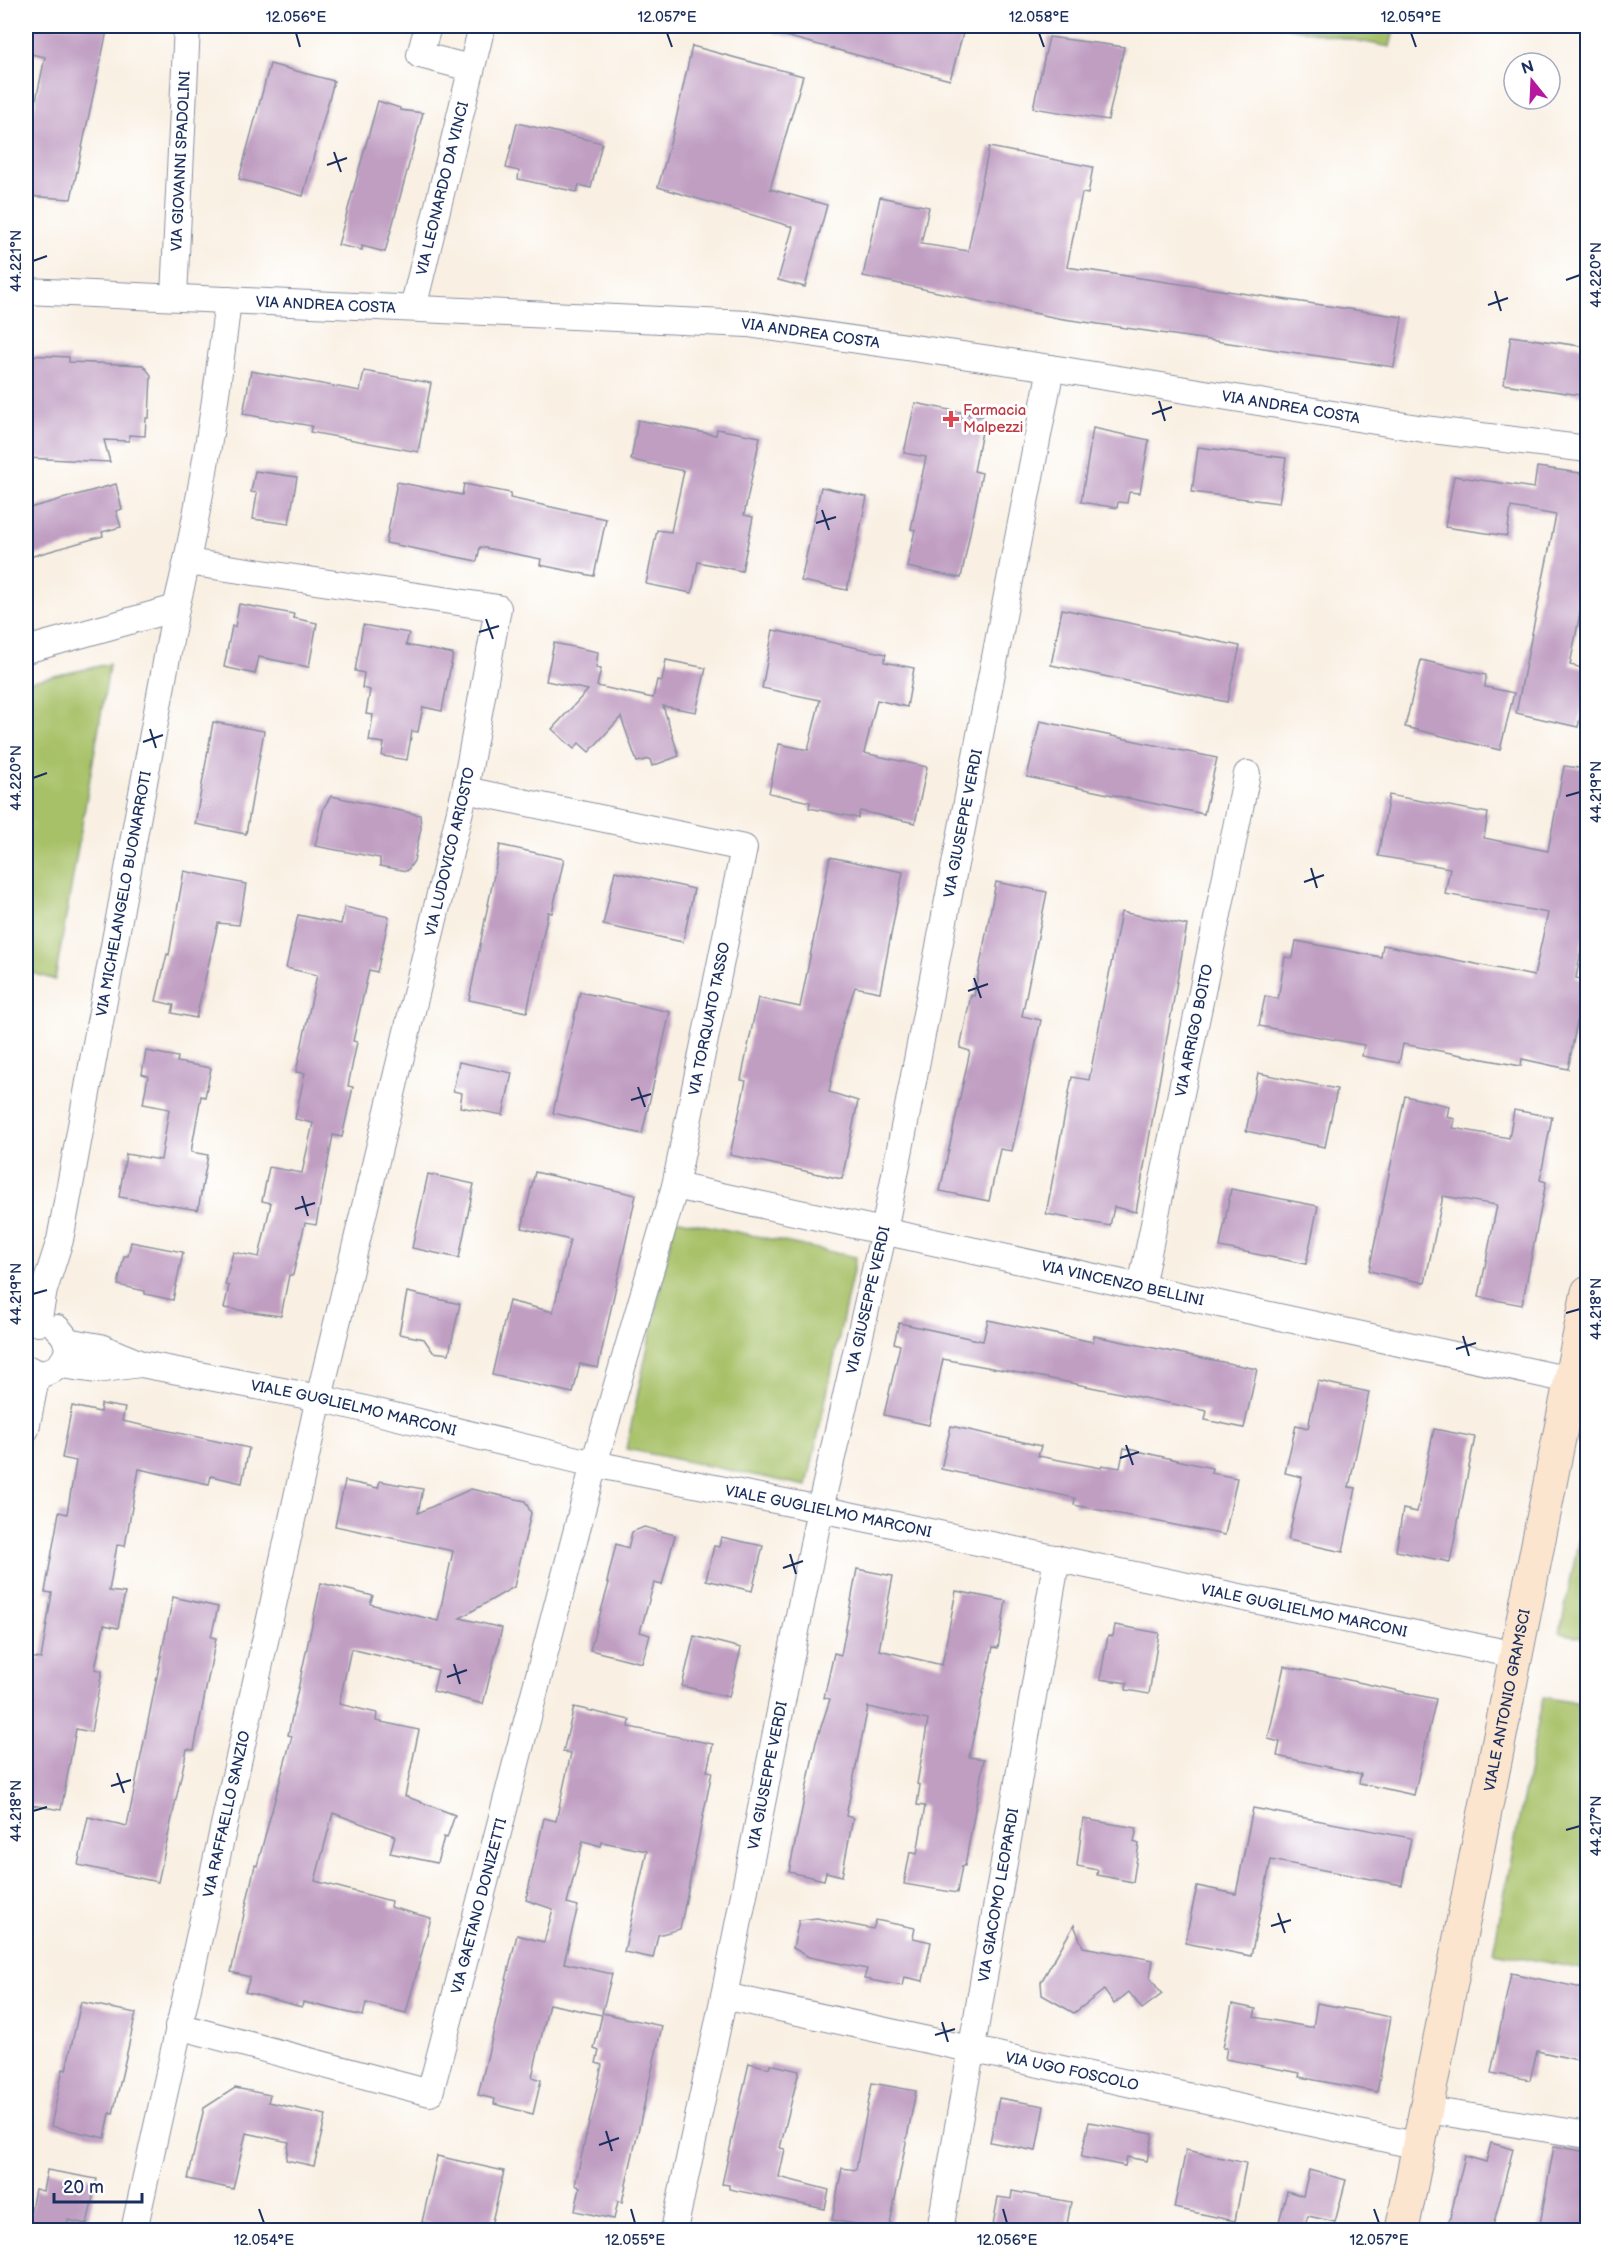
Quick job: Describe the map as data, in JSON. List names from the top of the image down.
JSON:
{
  "streets": {
    "main road": ["VIALE ANTONIO GRAMSCI"],
    "street": [
      "VIA GIOVANNI SPADOLINI",
      "VIA LEONARDO DA VINCI",
      "VIA ANDREA COSTA",
      "VIA GIUSEPPE VERDI",
      "VIA LUDOVICO ARIOSTO",
      "VIA MICHELANGELO BUONARROTI",
      "VIA TORQUATO TASSO",
      "VIA ARRIGO BOITO",
      "VIA VINCENZO BELLINI",
      "VIALE GUGLIELMO MARCONI",
      "VIA RAFFAELLO SANZIO",
      "VIA GIACOMO LEOPARDI",
      "VIA GAETANO DONIZETTI",
      "VIA UGO FOSCOLO"
    ]
  },
  "crossings": [
    ["VIA GIOVANNI SPADOLINI", "VIA ANDREA COSTA"],
    ["VIA LEONARDO DA VINCI", "VIA ANDREA COSTA"],
    ["VIA ANDREA COSTA", "VIA GIUSEPPE VERDI"],
    ["VIA ANDREA COSTA", "VIA MICHELANGELO BUONARROTI"],
    ["VIA GIUSEPPE VERDI", "VIA VINCENZO BELLINI"],
    ["VIA GIUSEPPE VERDI", "VIALE GUGLIELMO MARCONI"],
    ["VIA GIUSEPPE VERDI", "VIA UGO FOSCOLO"],
    ["VIA LUDOVICO ARIOSTO", "VIA MICHELANGELO BUONARROTI"],
    ["VIA LUDOVICO ARIOSTO", "VIA TORQUATO TASSO"],
    ["VIA LUDOVICO ARIOSTO", "VIALE GUGLIELMO MARCONI"],
    ["VIA LUDOVICO ARIOSTO", "VIA RAFFAELLO SANZIO"],
    ["VIA MICHELANGELO BUONARROTI", "VIALE GUGLIELMO MARCONI"],
    ["VIA TORQUATO TASSO", "VIA VINCENZO BELLINI"],
    ["VIA TORQUATO TASSO", "VIALE GUGLIELMO MARCONI"],
    ["VIA TORQUATO TASSO", "VIA GAETANO DONIZETTI"],
    ["VIA ARRIGO BOITO", "VIA VINCENZO BELLINI"],
    ["VIA VINCENZO BELLINI", "VIALE ANTONIO GRAMSCI"],
    ["VIALE GUGLIELMO MARCONI", "VIALE ANTONIO GRAMSCI"],
    ["VIALE GUGLIELMO MARCONI", "VIA RAFFAELLO SANZIO"],
    ["VIALE GUGLIELMO MARCONI", "VIA GIACOMO LEOPARDI"],
    ["VIALE GUGLIELMO MARCONI", "VIA GAETANO DONIZETTI"],
    ["VIALE ANTONIO GRAMSCI", "VIA UGO FOSCOLO"],
    ["VIA RAFFAELLO SANZIO", "VIA GAETANO DONIZETTI"],
    ["VIA GIACOMO LEOPARDI", "VIA UGO FOSCOLO"]
  ],
  "places": {
    "health": ["Farmacia Malpezzi"]
  },
  "scale_bar": "20 m",
  "north": "top",
  "coordinates": [
    "12.056°E",
    "12.057°E",
    "12.058°E",
    "12.059°E",
    "44.221°N",
    "44.220°N",
    "44.219°N",
    "44.218°N",
    "44.217°N",
    "12.054°E",
    "12.055°E"
  ]
}
